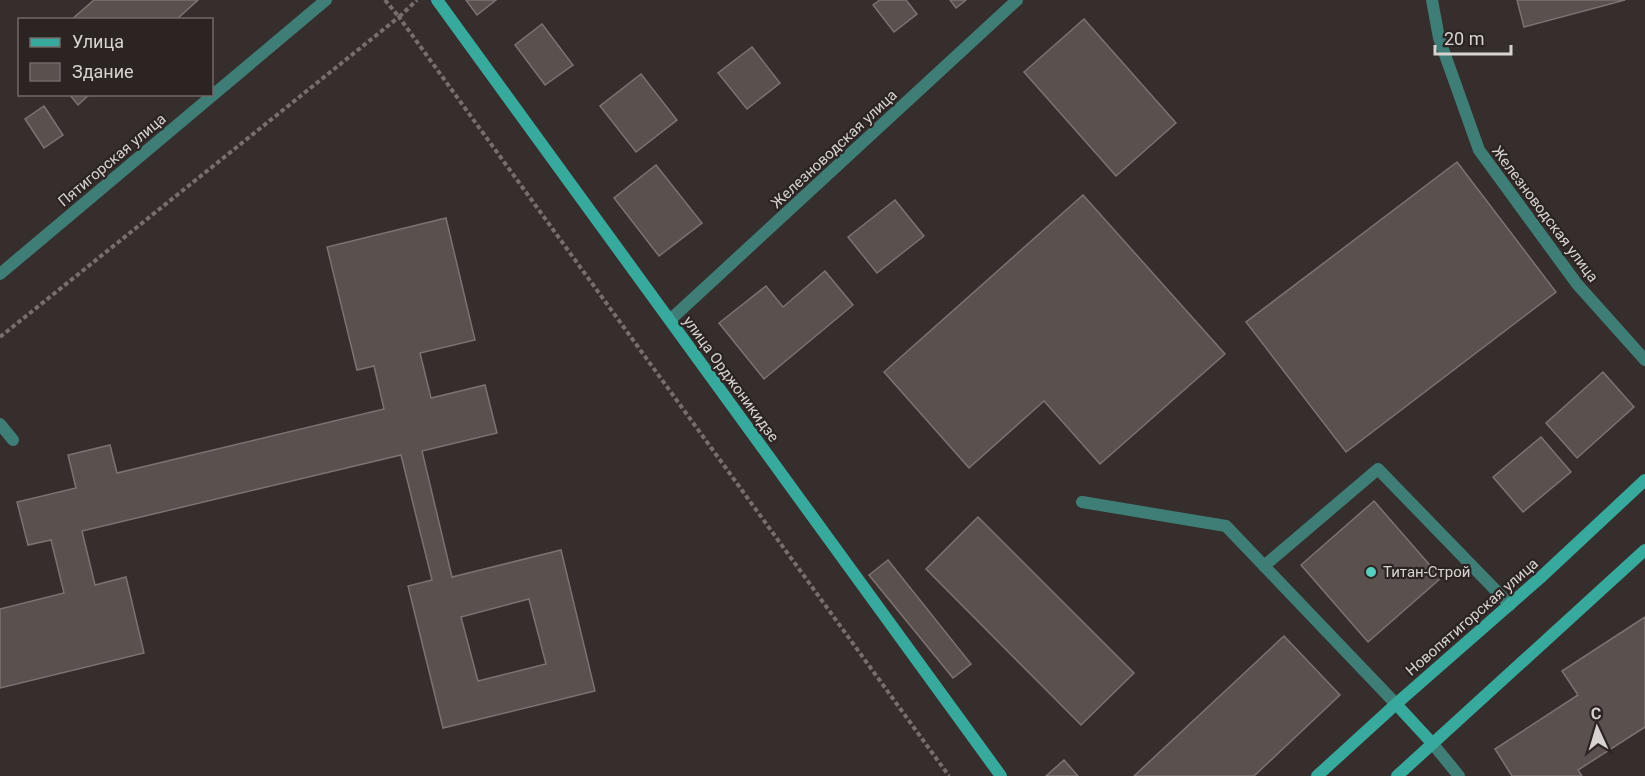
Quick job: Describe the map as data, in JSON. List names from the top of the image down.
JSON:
{
  "streets": {
    "main road": ["улица Орджоникидзе", "Новопятигорская улица"],
    "street": ["Железноводская улица", "Пятигорская улица"]
  },
  "crossings": [
    ["Железноводская улица", "улица Орджоникидзе"]
  ],
  "places": ["Титан-Строй"],
  "legend": ["Улица", "Здание"],
  "scale_bar": "20 m",
  "north": "top"
}
